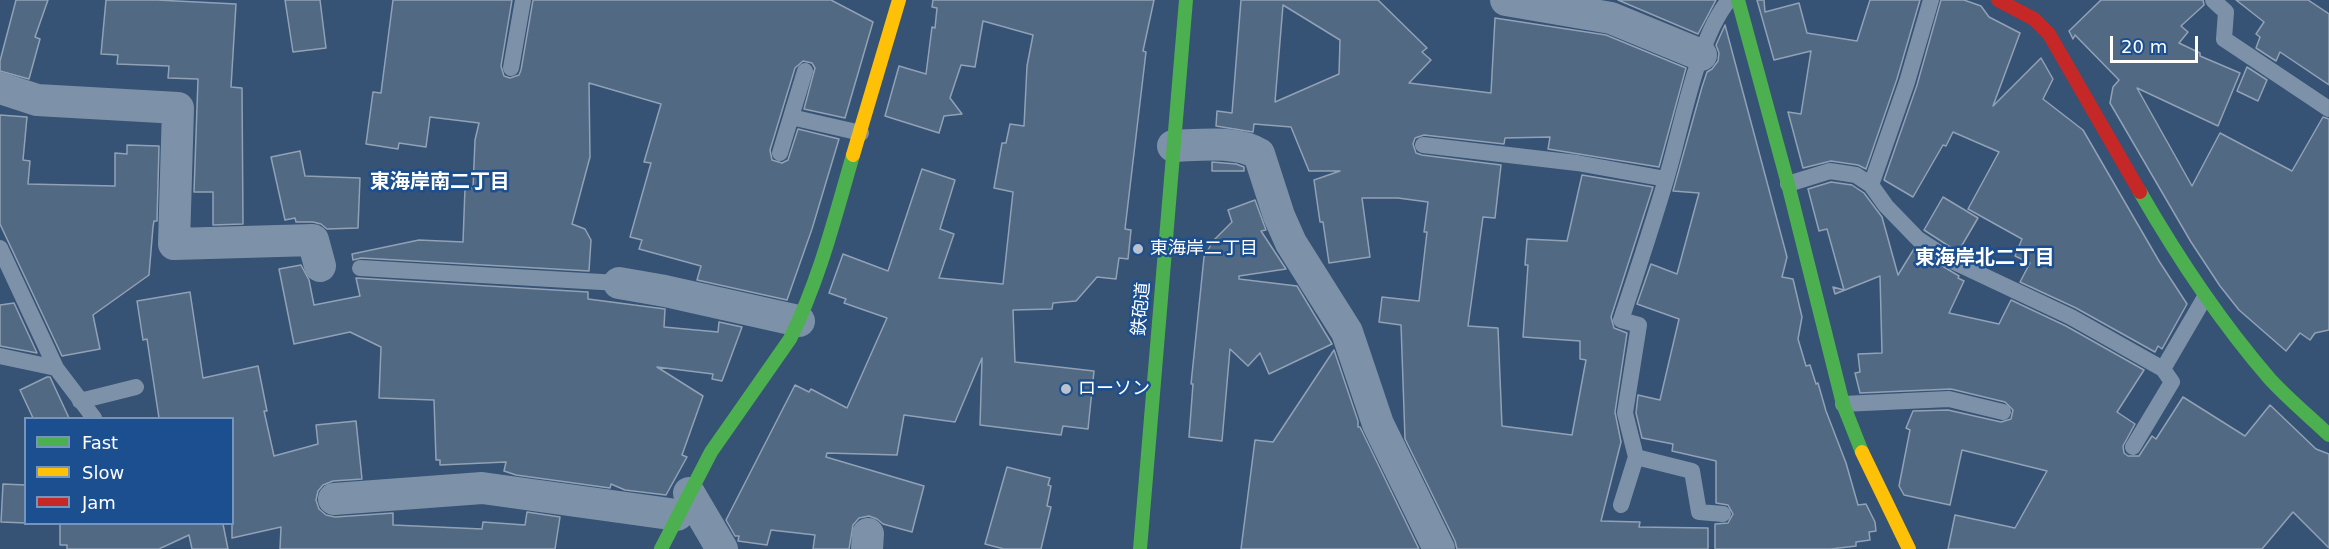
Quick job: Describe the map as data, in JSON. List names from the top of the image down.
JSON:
{
  "streets": {
    "street": ["鉄砲道"]
  },
  "districts": ["東海岸南二丁目", "東海岸北二丁目"],
  "places": ["東海岸二丁目", "ローソン"],
  "legend": ["Fast", "Slow", "Jam"],
  "scale_bar": "20 m"
}
